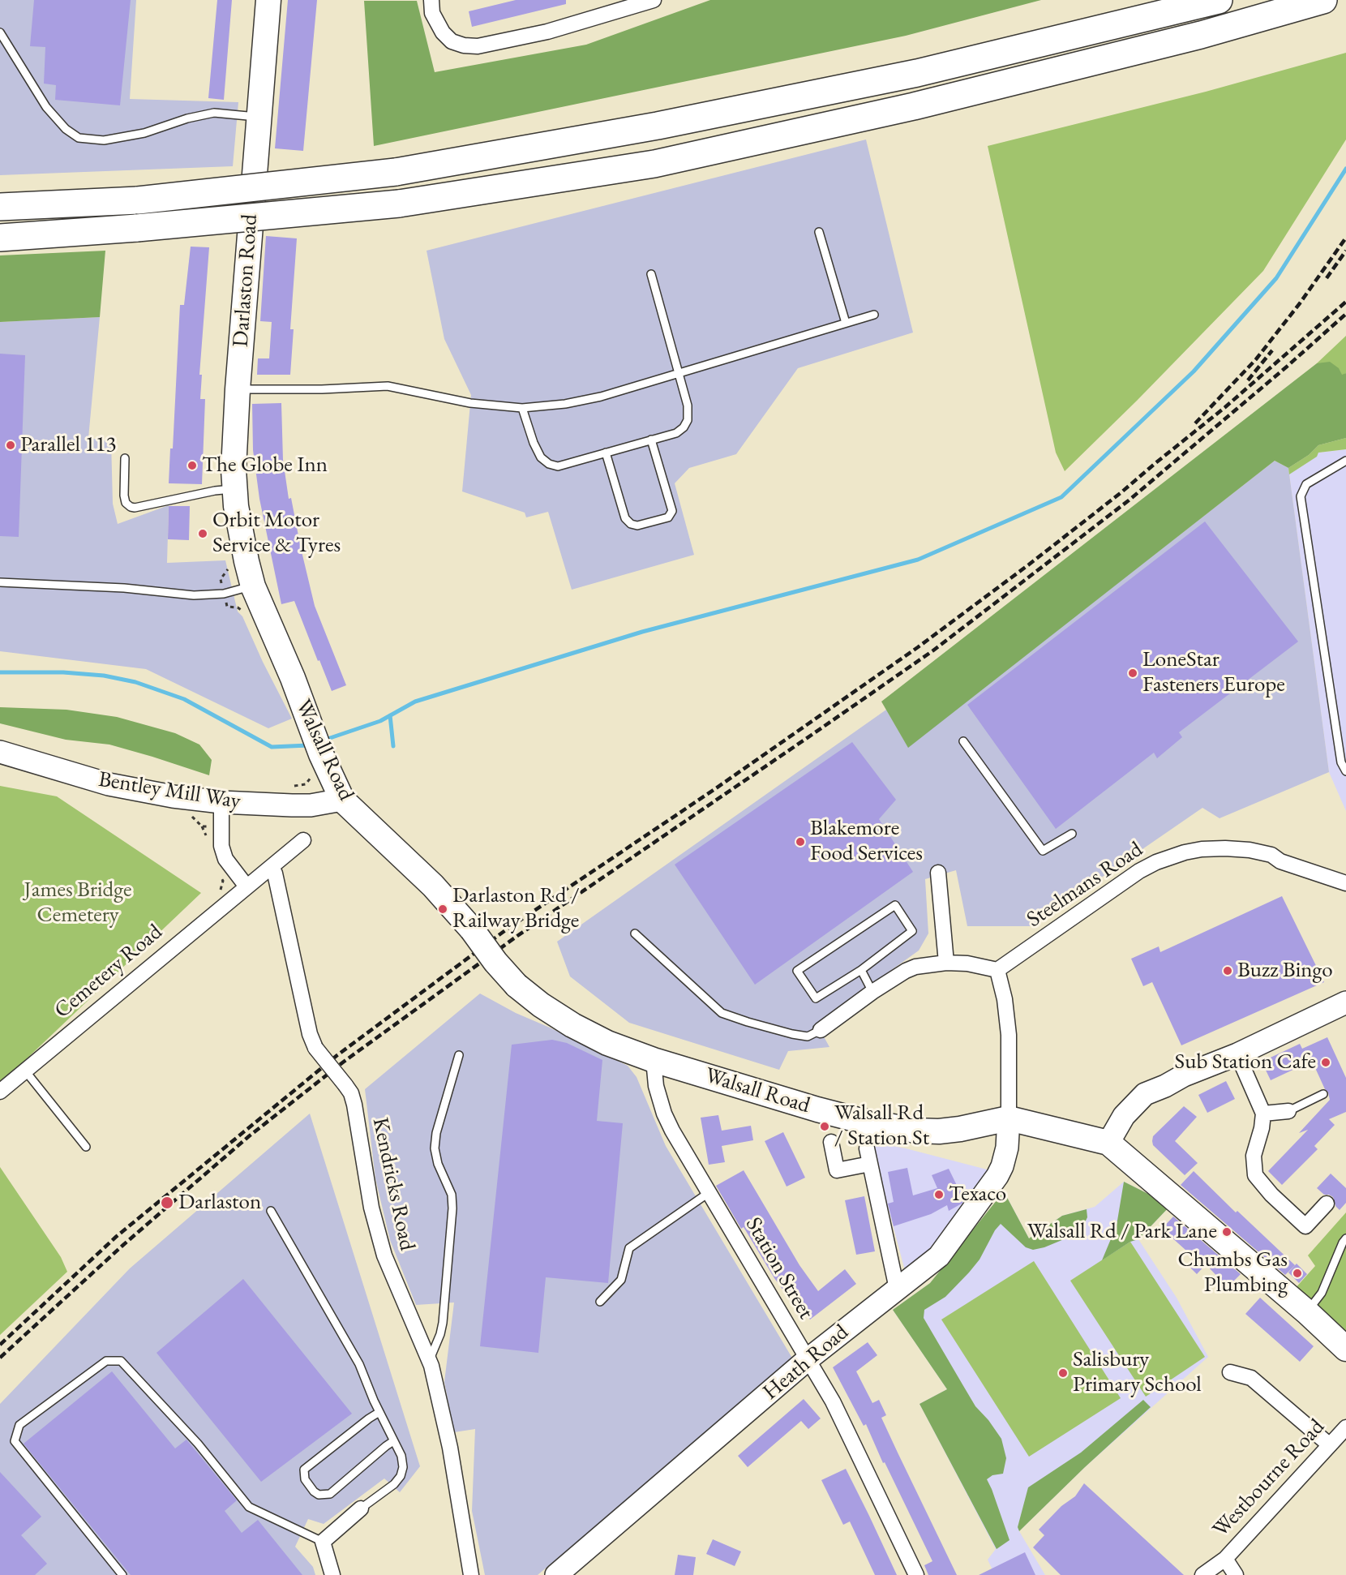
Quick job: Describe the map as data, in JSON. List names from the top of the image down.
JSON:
{
  "streets": {
    "main road": ["Darlaston Road", "Walsall Road"],
    "street": [
      "Bentley Mill Way",
      "Steelmans Road",
      "Cemetery Road",
      "Kendricks Road",
      "Station Street",
      "Heath Road",
      "Westbourne Road"
    ]
  },
  "crossings": [
    ["Darlaston Road", "Walsall Road"],
    ["Walsall Road", "Bentley Mill Way"],
    ["Walsall Road", "Station Street"],
    ["Walsall Road", "Heath Road"],
    ["Cemetery Road", "Kendricks Road"],
    ["Station Street", "Heath Road"]
  ],
  "parks": ["James Bridge Cemetery"],
  "places": [
    "Parallel 113",
    "The Globe Inn",
    "Orbit Motor Service & Tyres",
    "LoneStar Fasteners Europe",
    "Blakemore Food Services",
    "Darlaston Rd / Railway Bridge",
    "Buzz Bingo",
    "Sub Station Cafe",
    "Walsall Rd / Station St",
    "Texaco",
    "Darlaston",
    "Walsall Rd / Park Lane",
    "Chumbs Gas Plumbing",
    "Salisbury Primary School"
  ]
}
